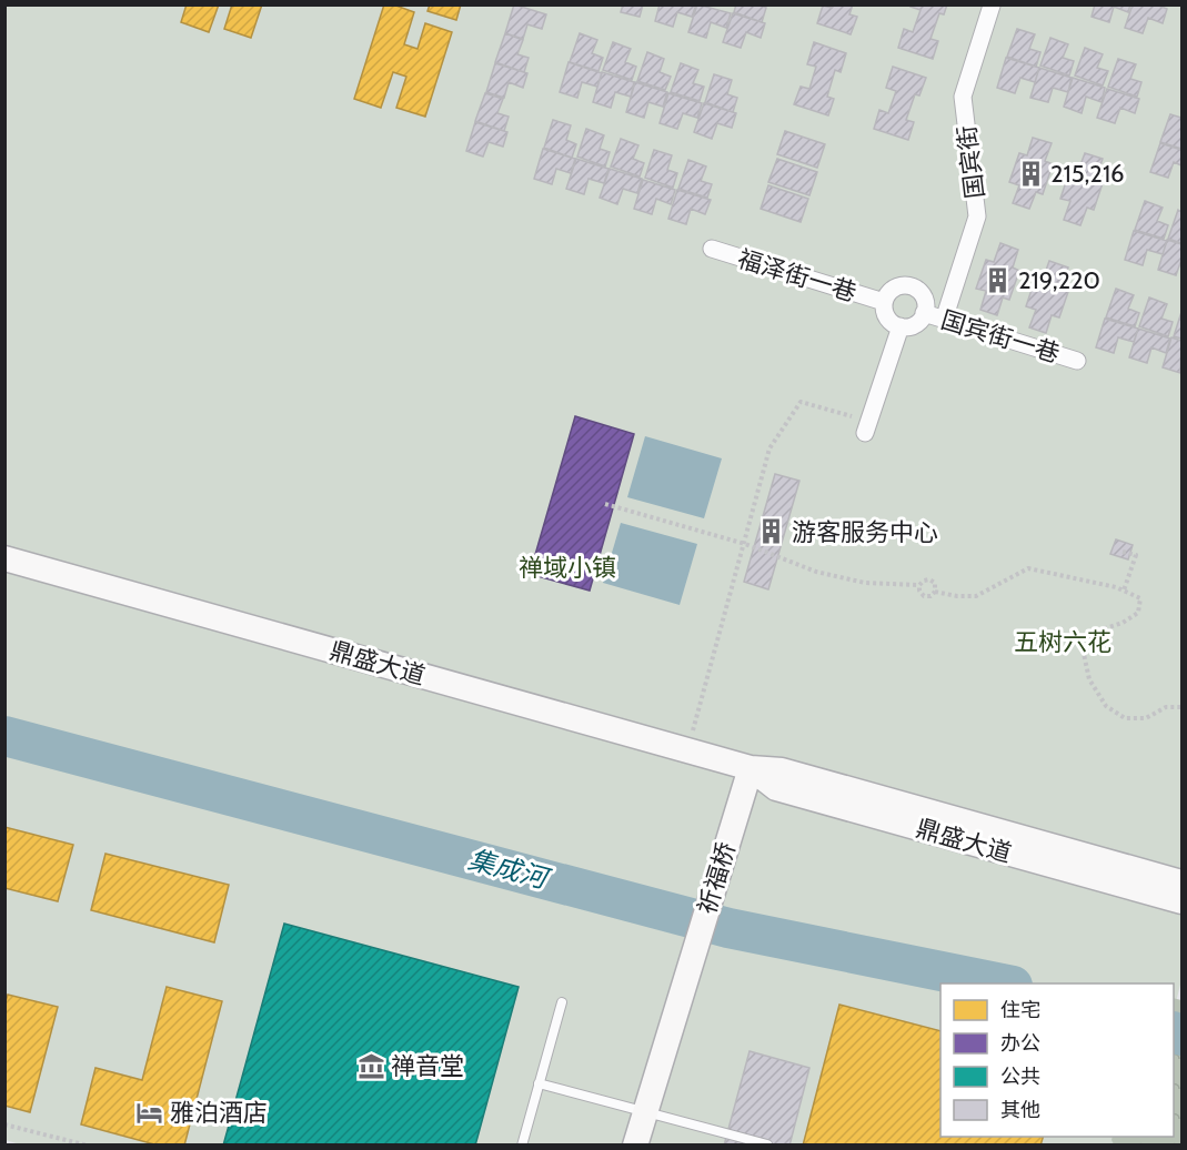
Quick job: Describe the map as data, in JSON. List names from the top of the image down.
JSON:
{
  "streets": {
    "street": [
      "国宾街",
      "福泽街一巷",
      "国宾街一巷",
      "鼎盛大道",
      "祈福桥"
    ]
  },
  "crossings": [
    ["国宾街", "国宾街一巷"],
    ["福泽街一巷", "国宾街一巷"],
    ["鼎盛大道", "祈福桥"]
  ],
  "water": ["集成河"],
  "parks": ["禅域小镇", "五树六花"],
  "places": {
    "building": ["215,216", "219,220", "游客服务中心"],
    "museum": ["禅音堂"],
    "hotel": ["雅泊酒店"]
  },
  "legend": [
    "住宅",
    "办公",
    "公共",
    "其他"
  ]
}
